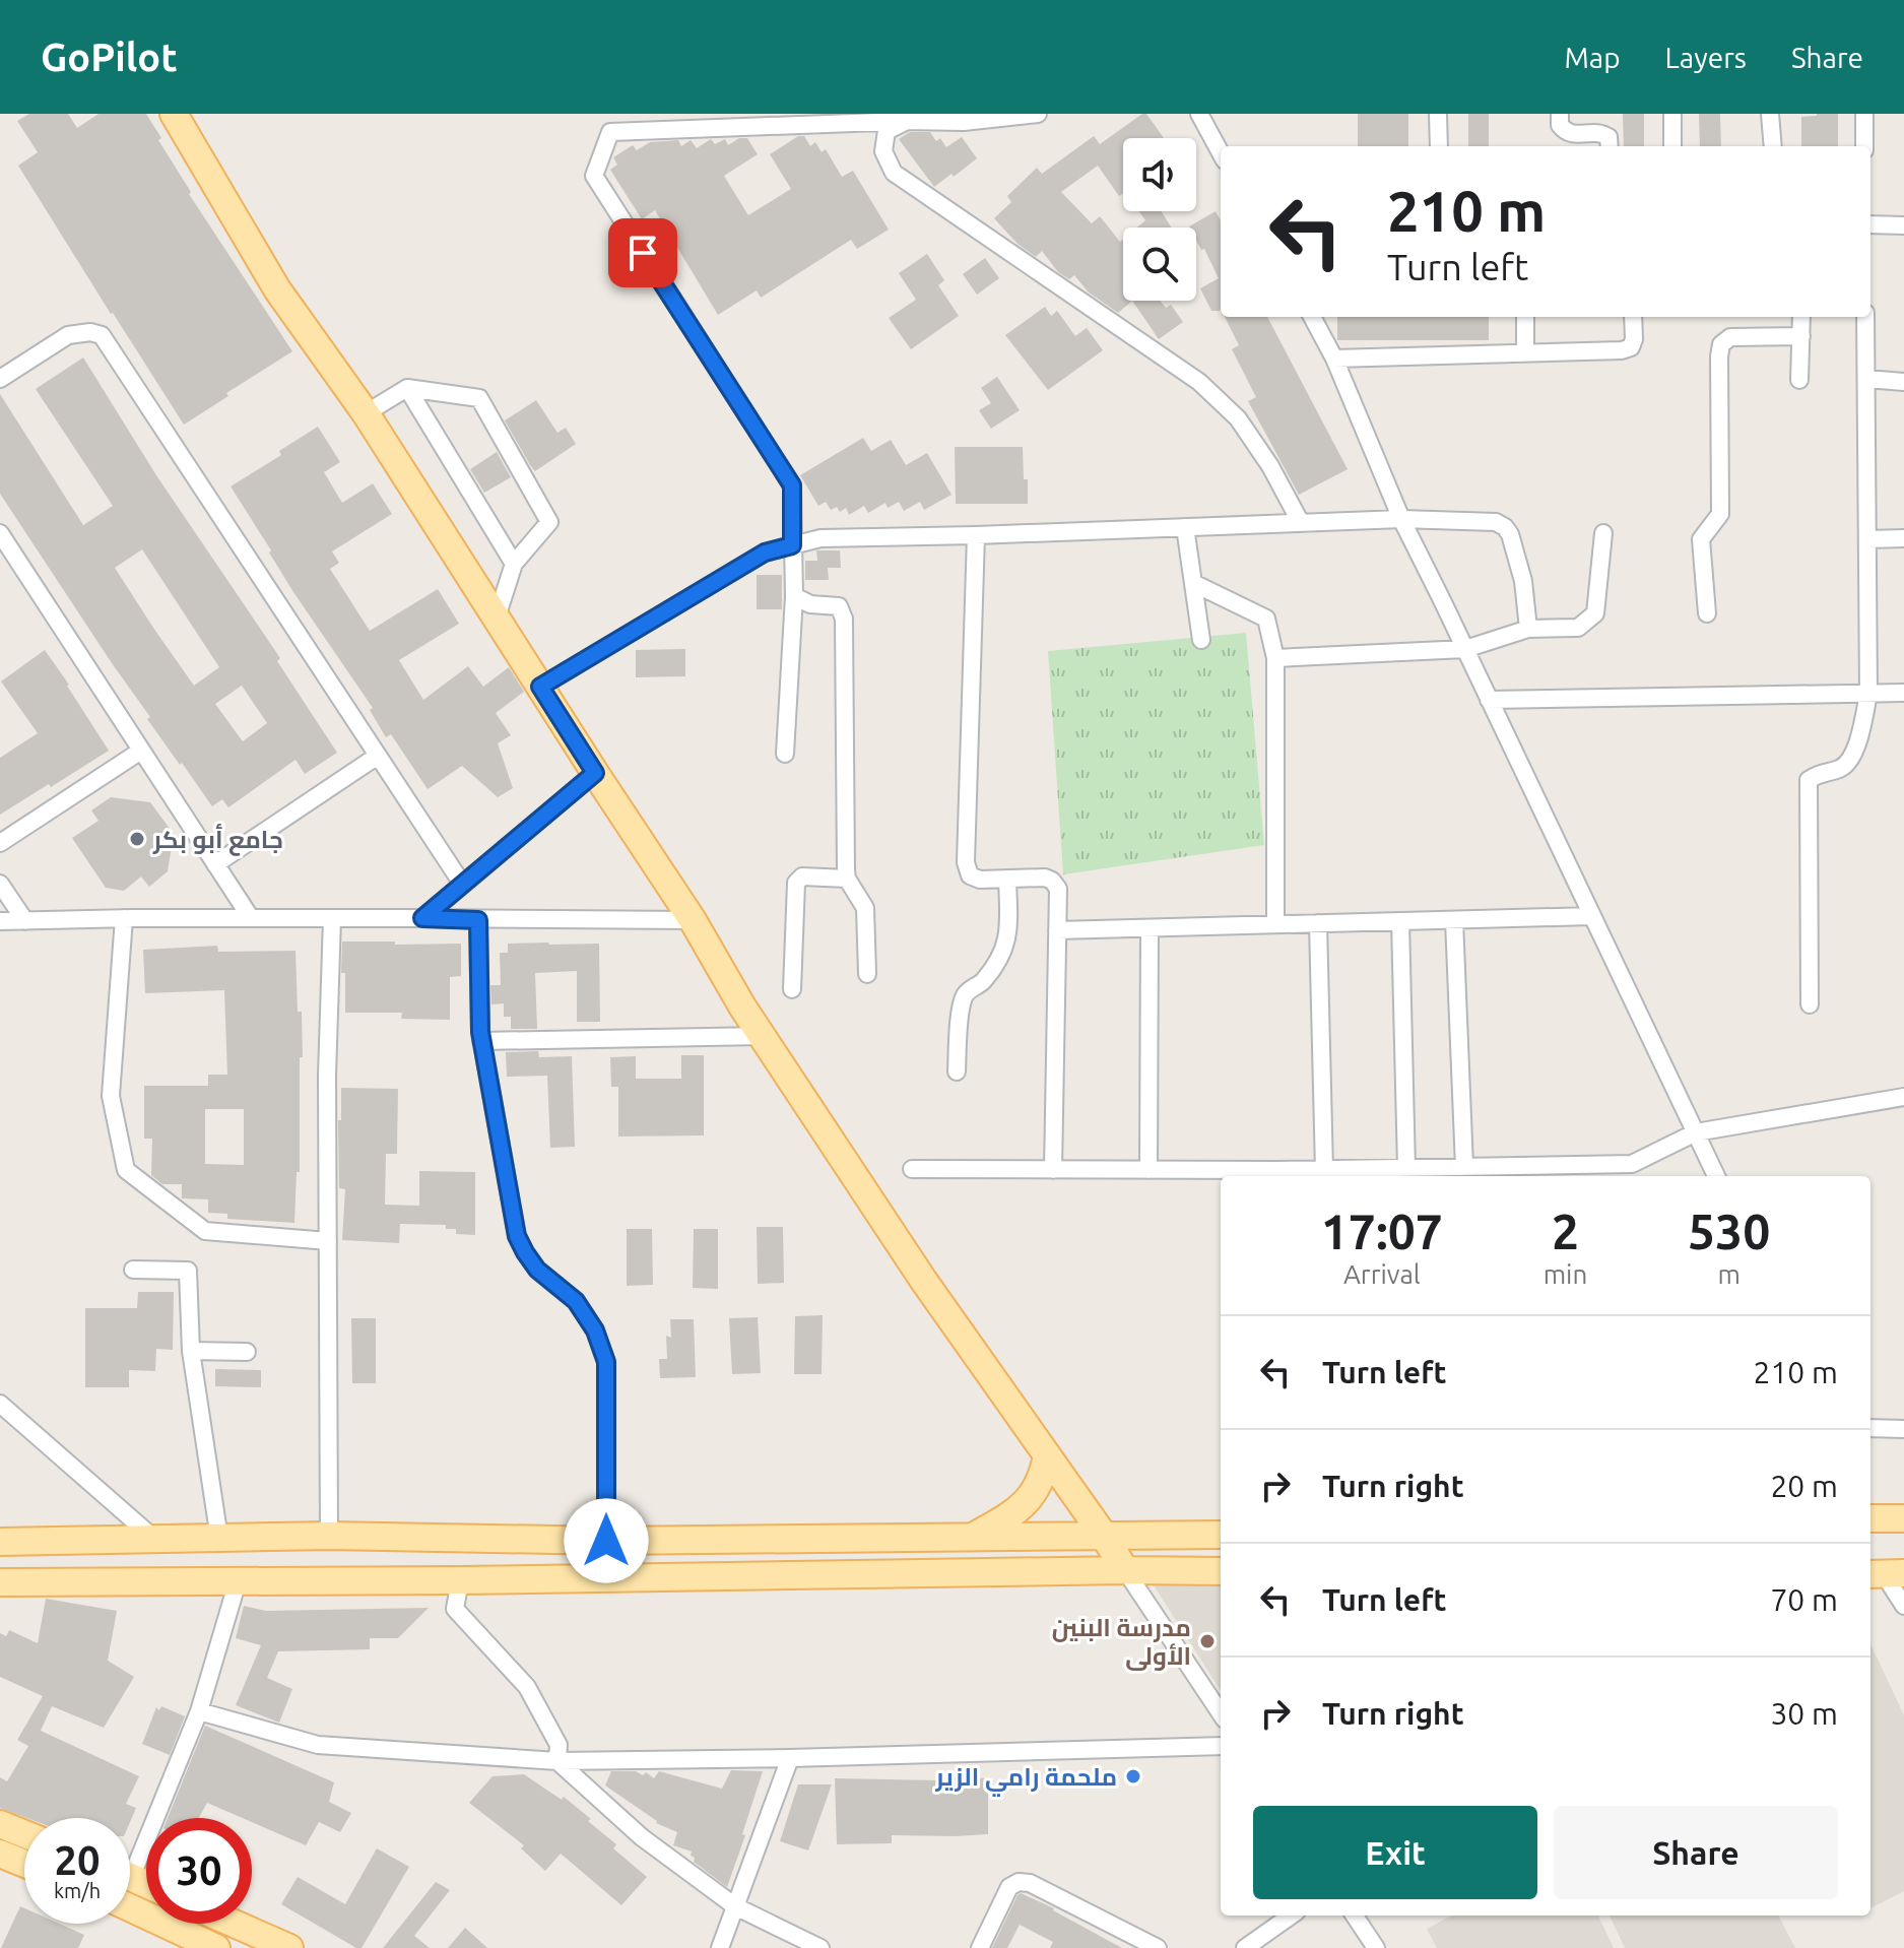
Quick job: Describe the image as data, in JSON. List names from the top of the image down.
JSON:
{
  "places": ["جامع أبو بكر", "مدرسة البنين الأولى", "ملحمة رامي الزير"],
  "page": {
    "header": "GoPilot",
    "nav": ["Map", "Layers", "Share"],
    "turn": ["210 m", "Turn left"],
    "eta": [
      "17:07",
      "Arrival",
      "2",
      "min",
      "530",
      "m"
    ],
    "list": [
      {
        "name": "Turn left",
        "value": "210 m"
      },
      {
        "name": "Turn right",
        "value": "20 m"
      },
      {
        "name": "Turn left",
        "value": "70 m"
      },
      {
        "name": "Turn right",
        "value": "30 m"
      }
    ],
    "buttons": ["Exit", "Share"],
    "speed": "20 km/h",
    "limit": "30"
  }
}
